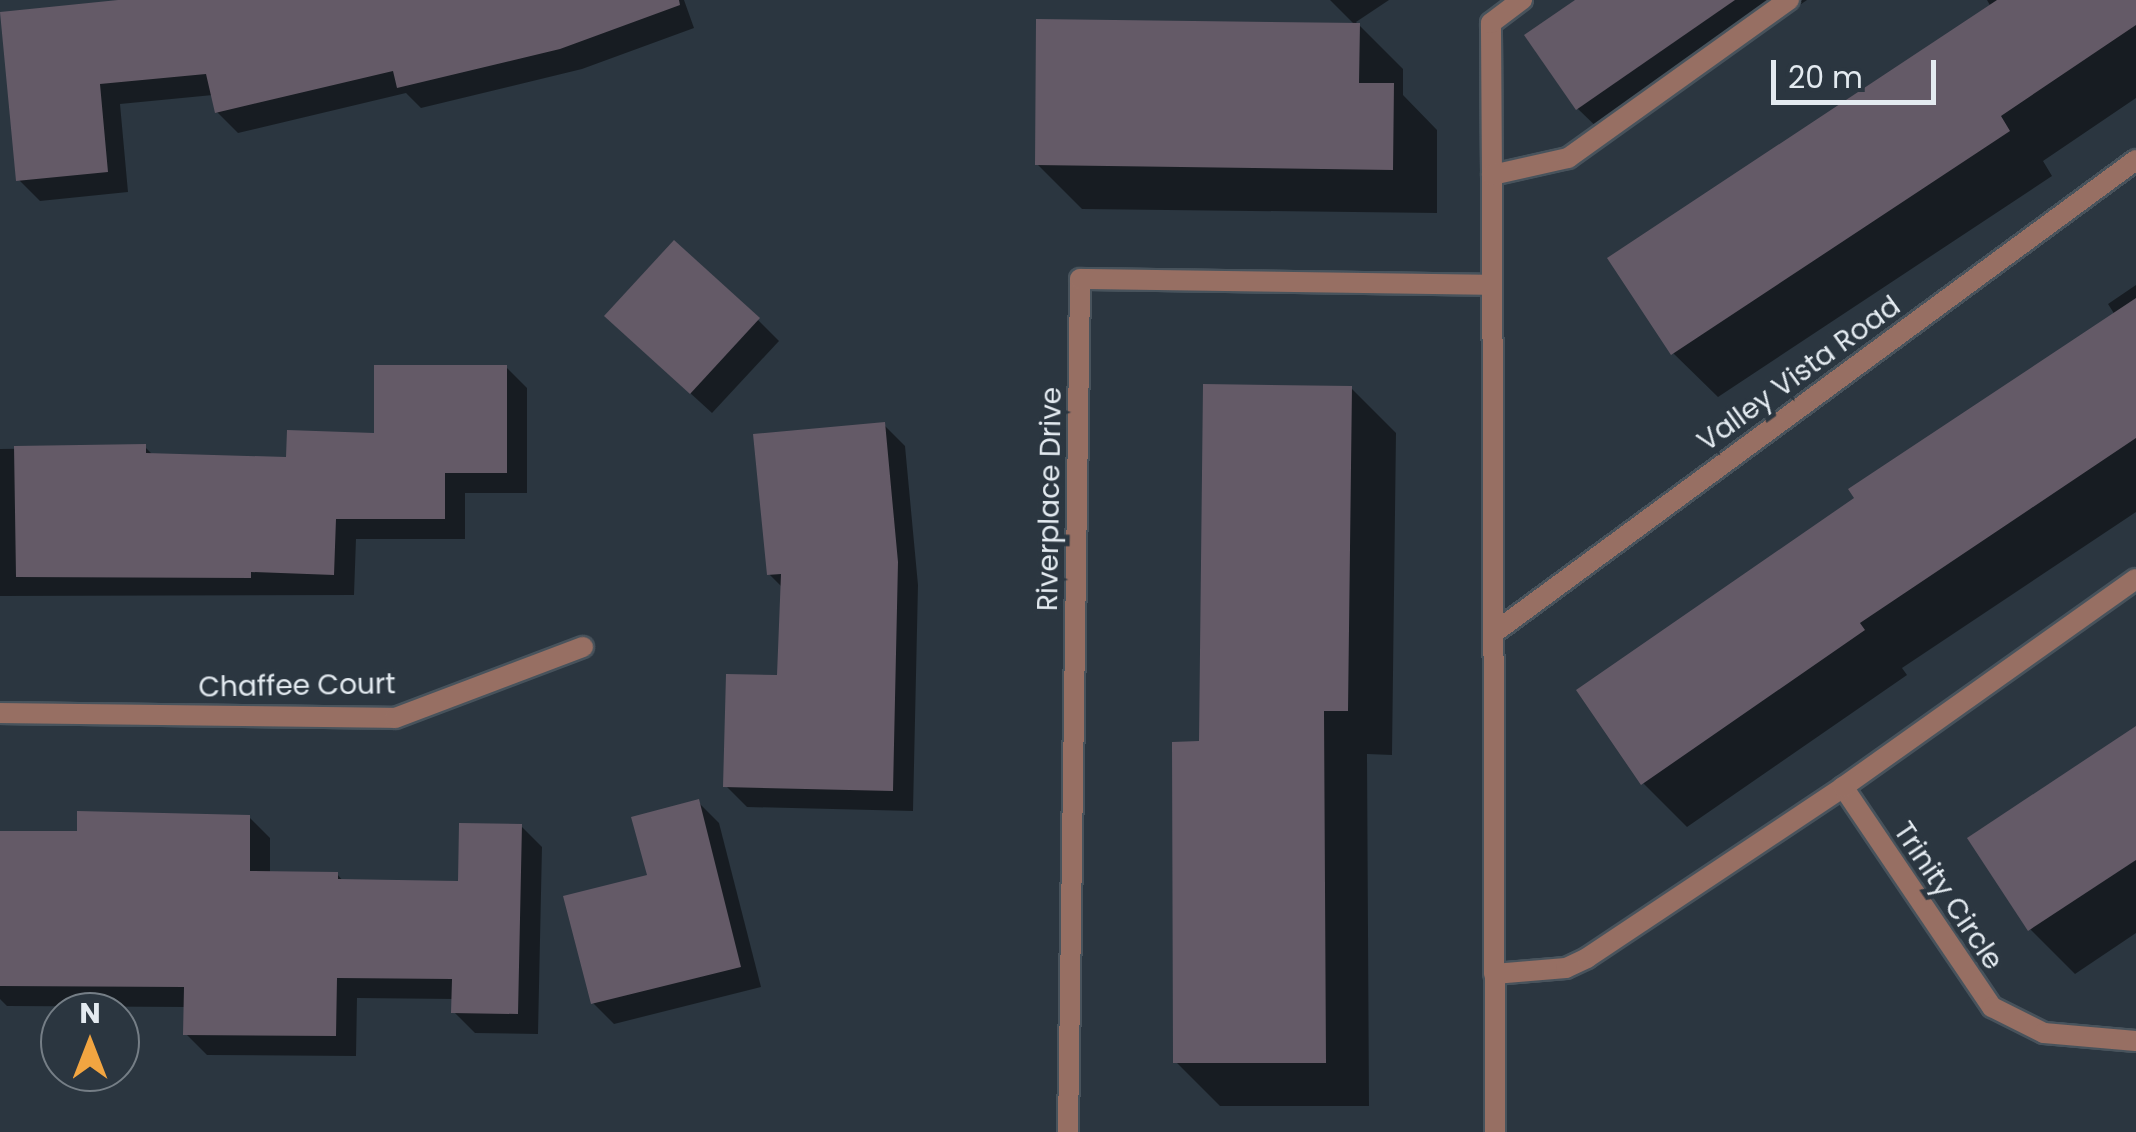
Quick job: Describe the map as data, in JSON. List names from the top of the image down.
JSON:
{
  "streets": {
    "street": [
      "Valley Vista Road",
      "Riverplace Drive",
      "Chaffee Court",
      "Trinity Circle"
    ]
  },
  "scale_bar": "20 m",
  "north": "top"
}
